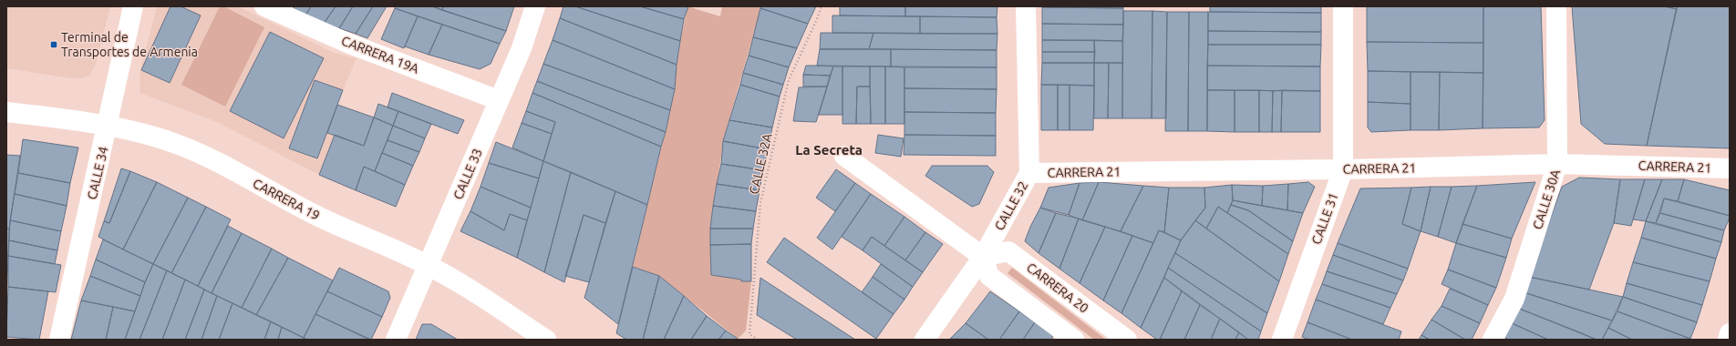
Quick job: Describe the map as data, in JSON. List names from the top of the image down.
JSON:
{
  "streets": {
    "street": [
      "CARRERA 19A",
      "CARRERA 21",
      "CALLE 34",
      "CALLE 33",
      "CARRERA 19",
      "CALLE 30A",
      "CALLE 32",
      "CALLE 31",
      "CARRERA 20"
    ],
    "path": ["CALLE 32A"]
  },
  "crossings": [
    ["CARRERA 19A", "CALLE 33"],
    ["CARRERA 21", "CALLE 30A"],
    ["CARRERA 21", "CALLE 32"],
    ["CARRERA 21", "CALLE 31"],
    ["CALLE 34", "CARRERA 19"],
    ["CALLE 33", "CARRERA 19"],
    ["CALLE 32", "CARRERA 20"]
  ],
  "districts": ["La Secreta"],
  "places": {
    "transit": ["Terminal de Transportes de Armenia"]
  }
}
